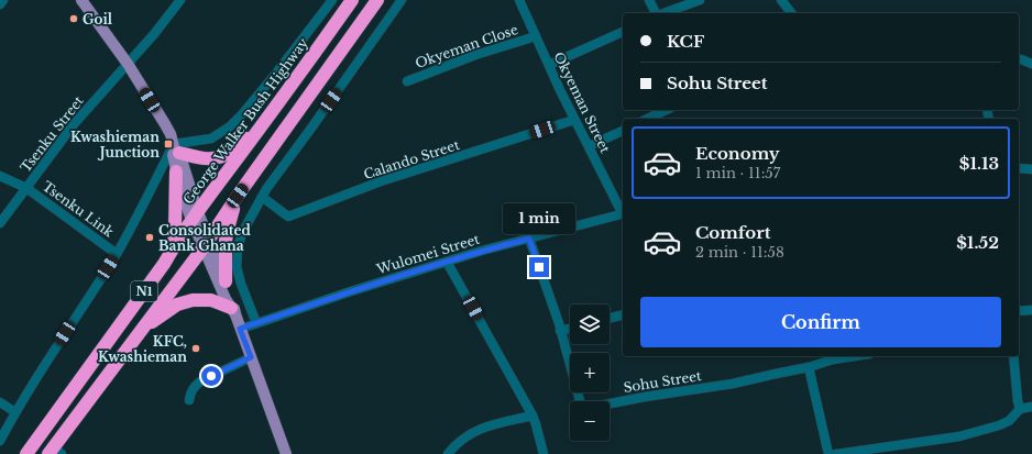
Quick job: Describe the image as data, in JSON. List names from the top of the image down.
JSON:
{
  "streets": {
    "highway": ["George Walker Bush Highway", "N1"],
    "street": [
      "Okyeman Close",
      "Okyeman Street",
      "Tsenku Street",
      "Calando Street",
      "Tsenku Link",
      "Wulomei Street",
      "Sohu Street"
    ]
  },
  "crossings": [
    ["Okyeman Close", "Okyeman Street"],
    ["Okyeman Street", "Calando Street"],
    ["Tsenku Street", "Tsenku Link"],
    ["Wulomei Street", "Sohu Street"]
  ],
  "places": {
    "other": ["Goil", "Consolidated Bank Ghana", "KFC, Kwashieman"],
    "transit": ["Kwashieman Junction"]
  },
  "page": {
    "banner": ["KCF", "Sohu Street"],
    "list": [
      {
        "name": "Economy",
        "note": "1 min · 11:57",
        "value": "$1.13"
      },
      {
        "name": "Comfort",
        "note": "2 min · 11:58",
        "value": "$1.52"
      }
    ],
    "bubble": "1 min",
    "buttons": "Confirm",
    "map_buttons": ["+", "−"]
  }
}
